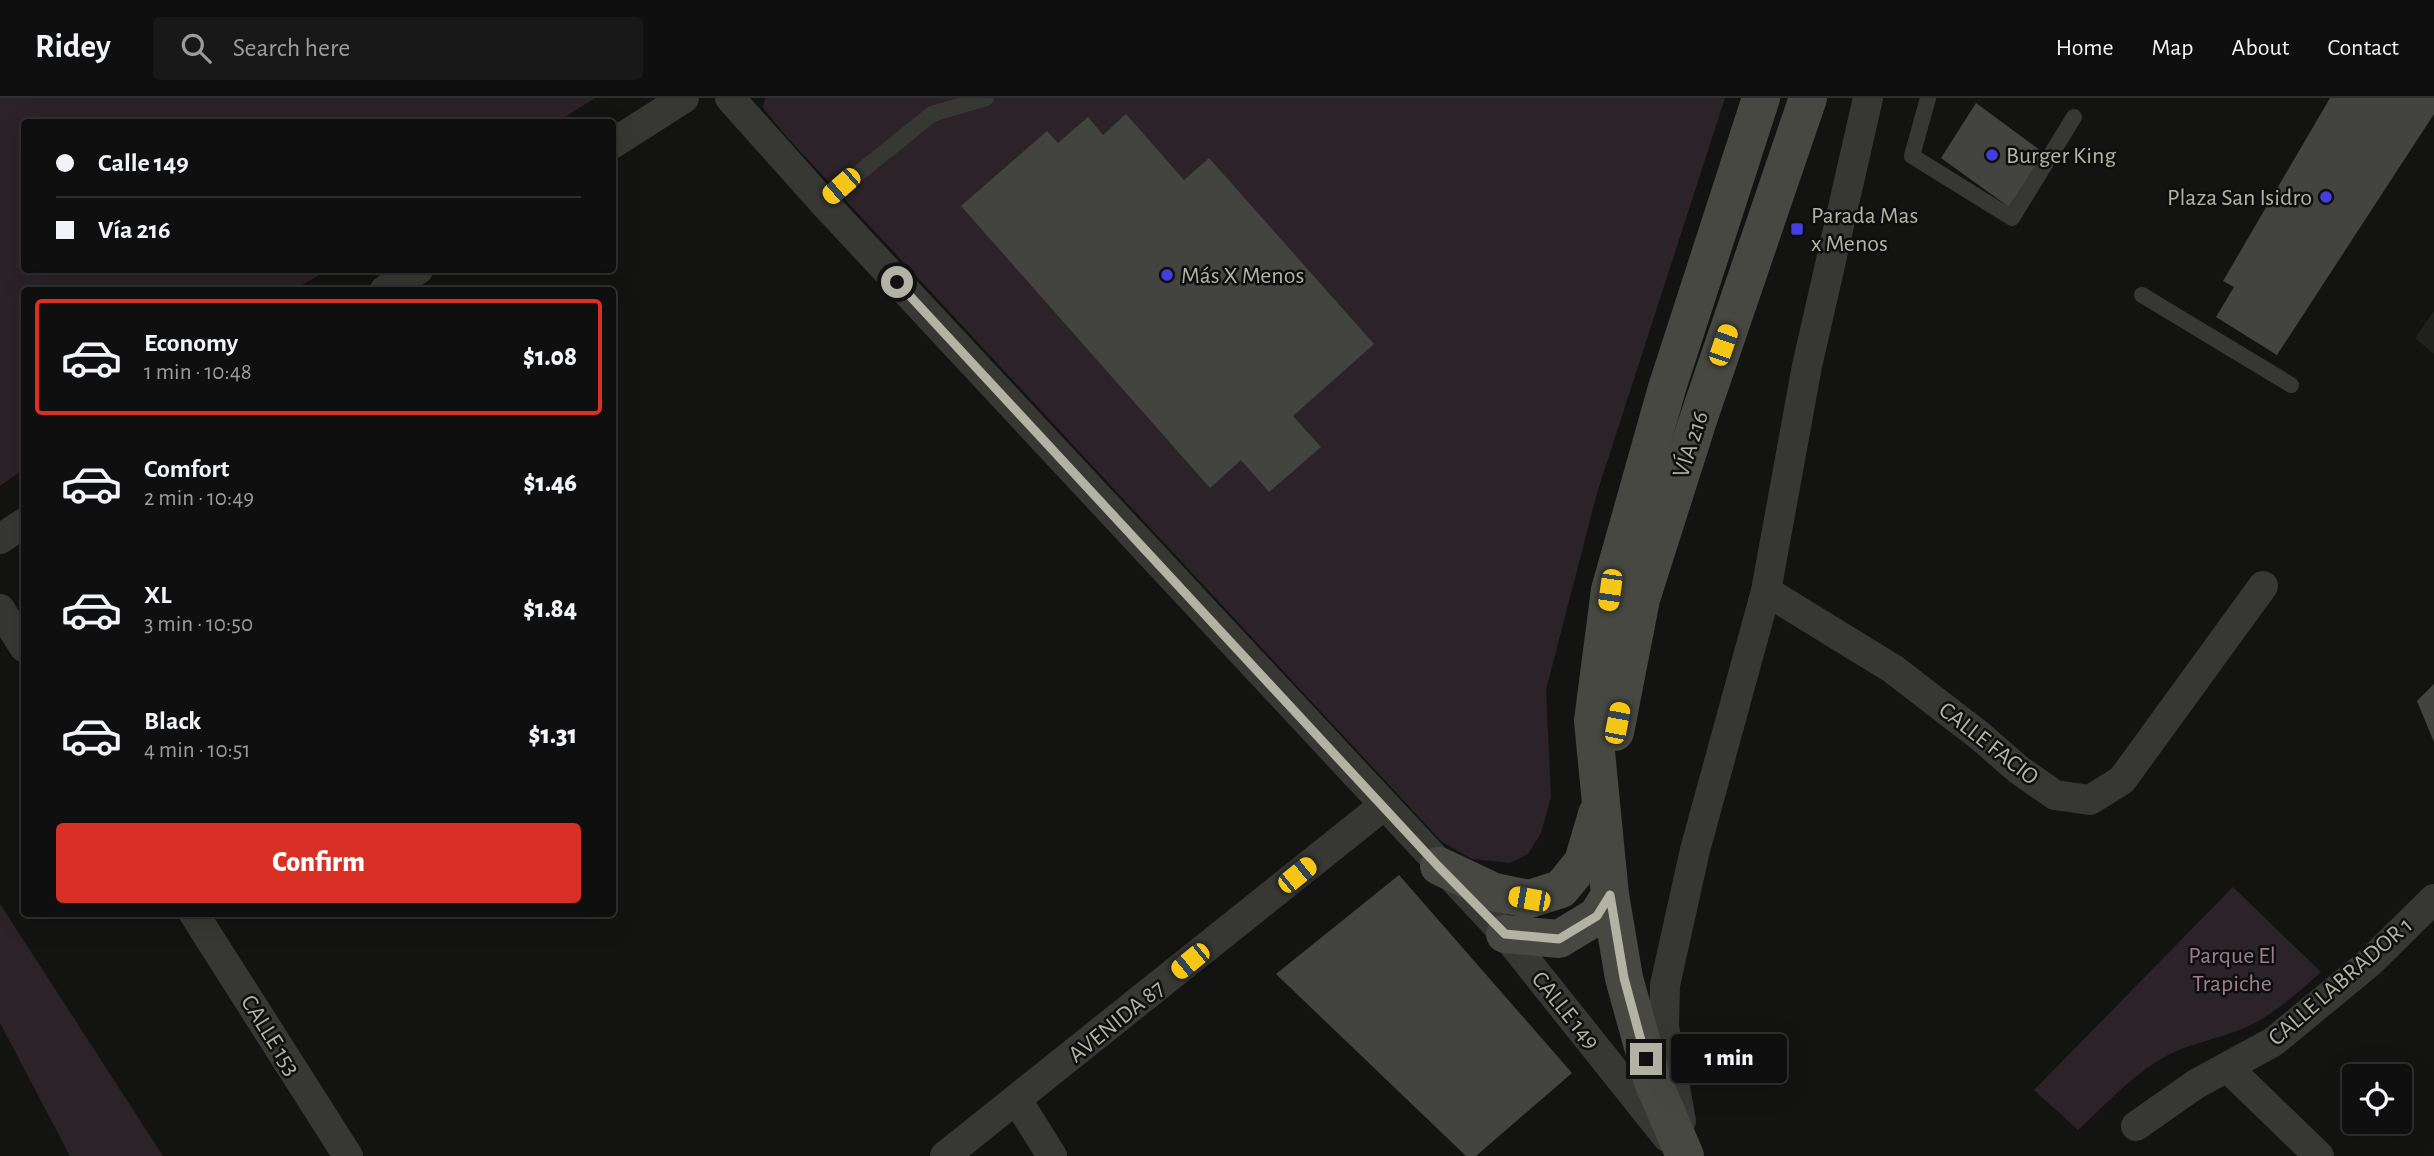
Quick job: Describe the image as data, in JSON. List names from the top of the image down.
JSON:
{
  "streets": {
    "main road": ["VÍA 216"],
    "street": [
      "CALLE FACIO",
      "CALLE LABRADOR 1",
      "CALLE 149",
      "AVENIDA 87",
      "CALLE 153"
    ]
  },
  "crossings": [
    ["VÍA 216", "CALLE 149"],
    ["CALLE 149", "AVENIDA 87"]
  ],
  "parks": ["Parque El Trapiche"],
  "places": {
    "other": ["Burger King", "Plaza San Isidro", "Más X Menos"],
    "transit": ["Parada Mas x Menos"]
  },
  "page": {
    "header": "Ridey",
    "search": "Search here",
    "nav": [
      "Home",
      "Map",
      "About",
      "Contact"
    ],
    "banner": ["Calle 149", "Vía 216"],
    "list": [
      {
        "name": "Economy",
        "note": "1 min · 10:48",
        "value": "$1.08"
      },
      {
        "name": "Comfort",
        "note": "2 min · 10:49",
        "value": "$1.46"
      },
      {
        "name": "XL",
        "note": "3 min · 10:50",
        "value": "$1.84"
      },
      {
        "name": "Black",
        "note": "4 min · 10:51",
        "value": "$1.31"
      }
    ],
    "buttons": "Confirm",
    "bubble": "1 min"
  }
}
